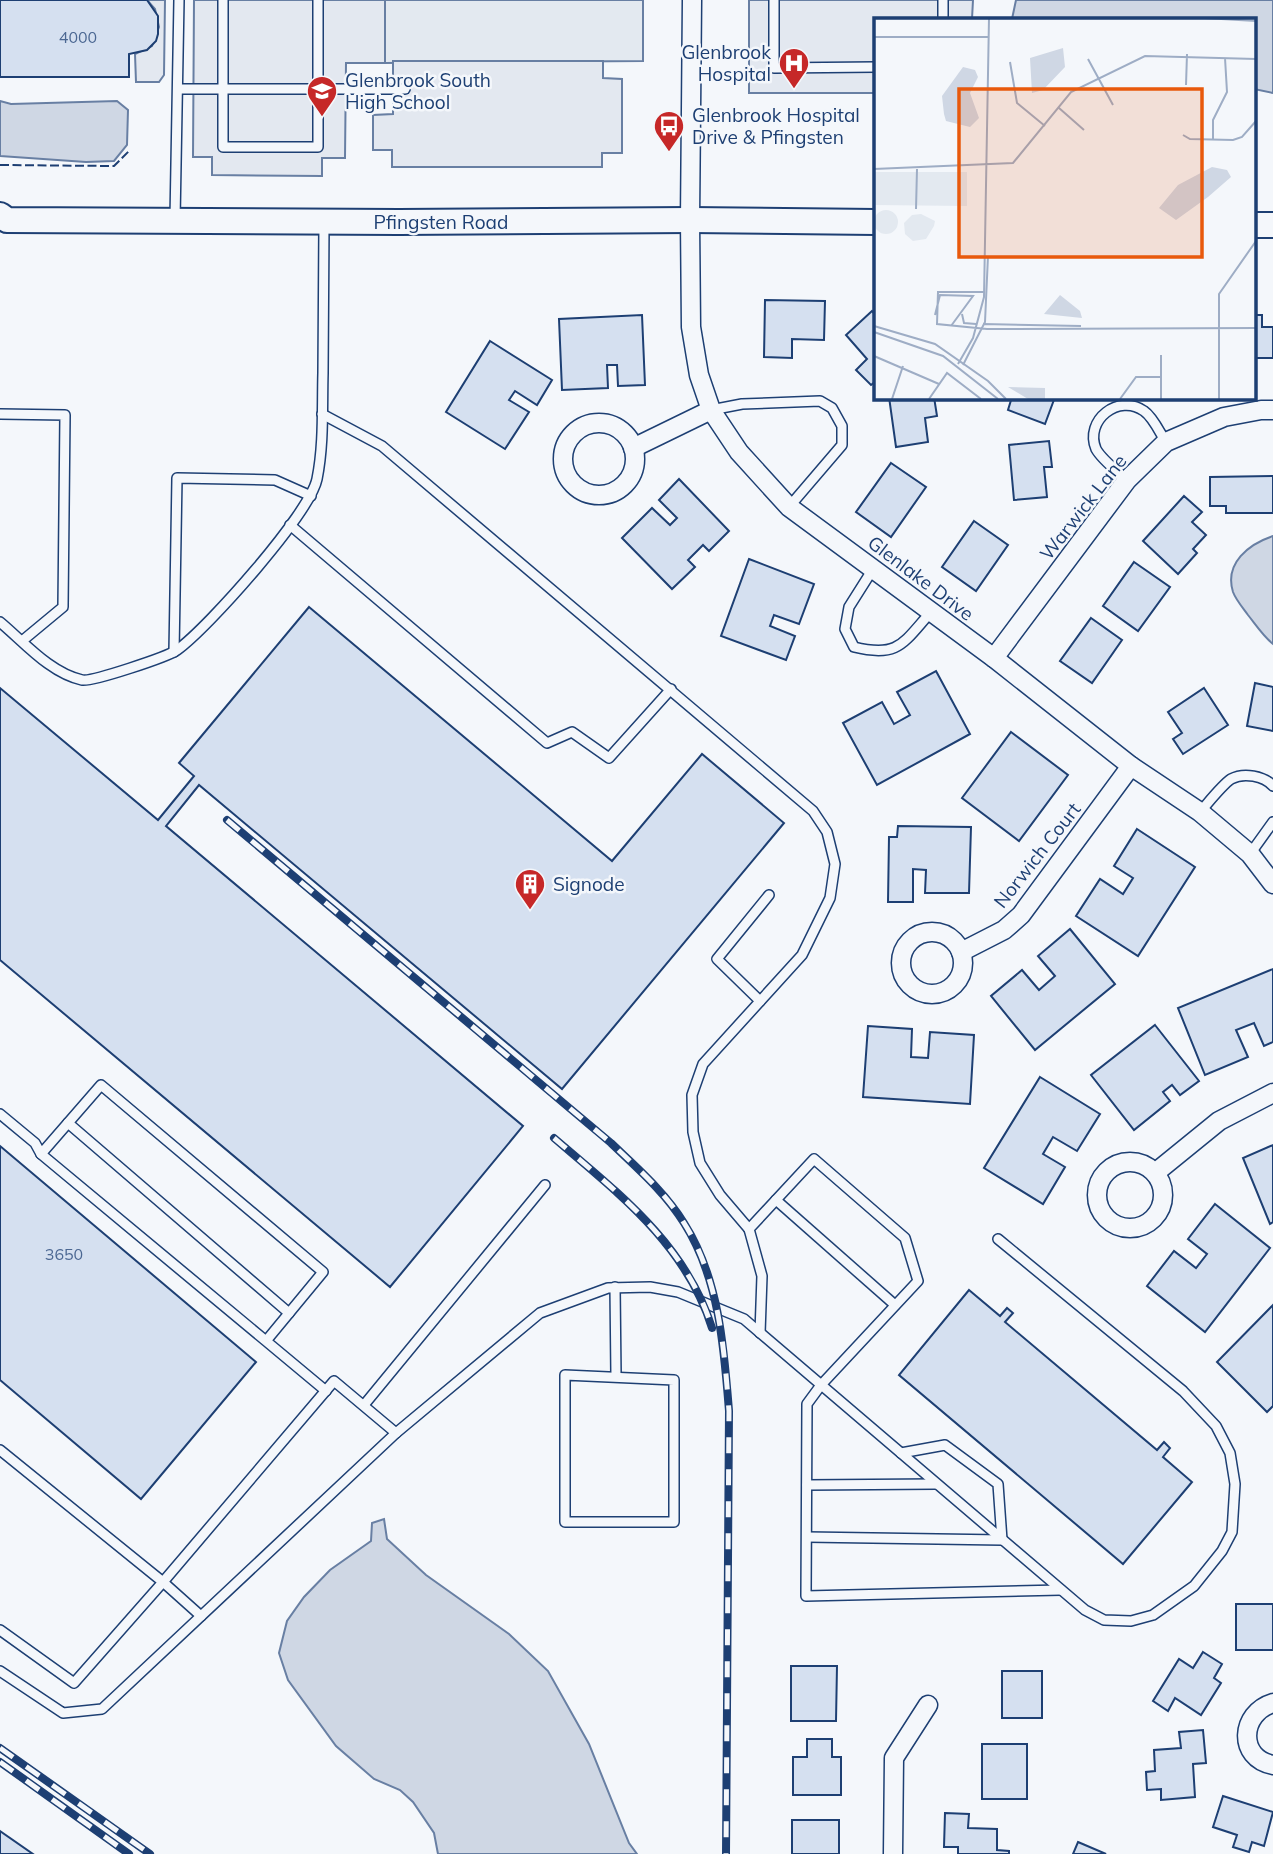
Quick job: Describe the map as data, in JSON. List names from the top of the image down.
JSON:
{
  "streets": {
    "main road": ["Pfingsten Road"],
    "street": ["Warwick Lane", "Glenlake Drive", "Norwich Court"]
  },
  "crossings": [
    ["Pfingsten Road", "Glenlake Drive"],
    ["Warwick Lane", "Glenlake Drive"],
    ["Glenlake Drive", "Norwich Court"]
  ],
  "places": {
    "hospital": ["Glenbrook Hospital"],
    "school or university": ["Glenbrook South High School"],
    "bus stop": ["Glenbrook Hospital Drive & Pfingsten"],
    "building": ["Signode"]
  },
  "house_numbers": ["4000", "3650"]
}
